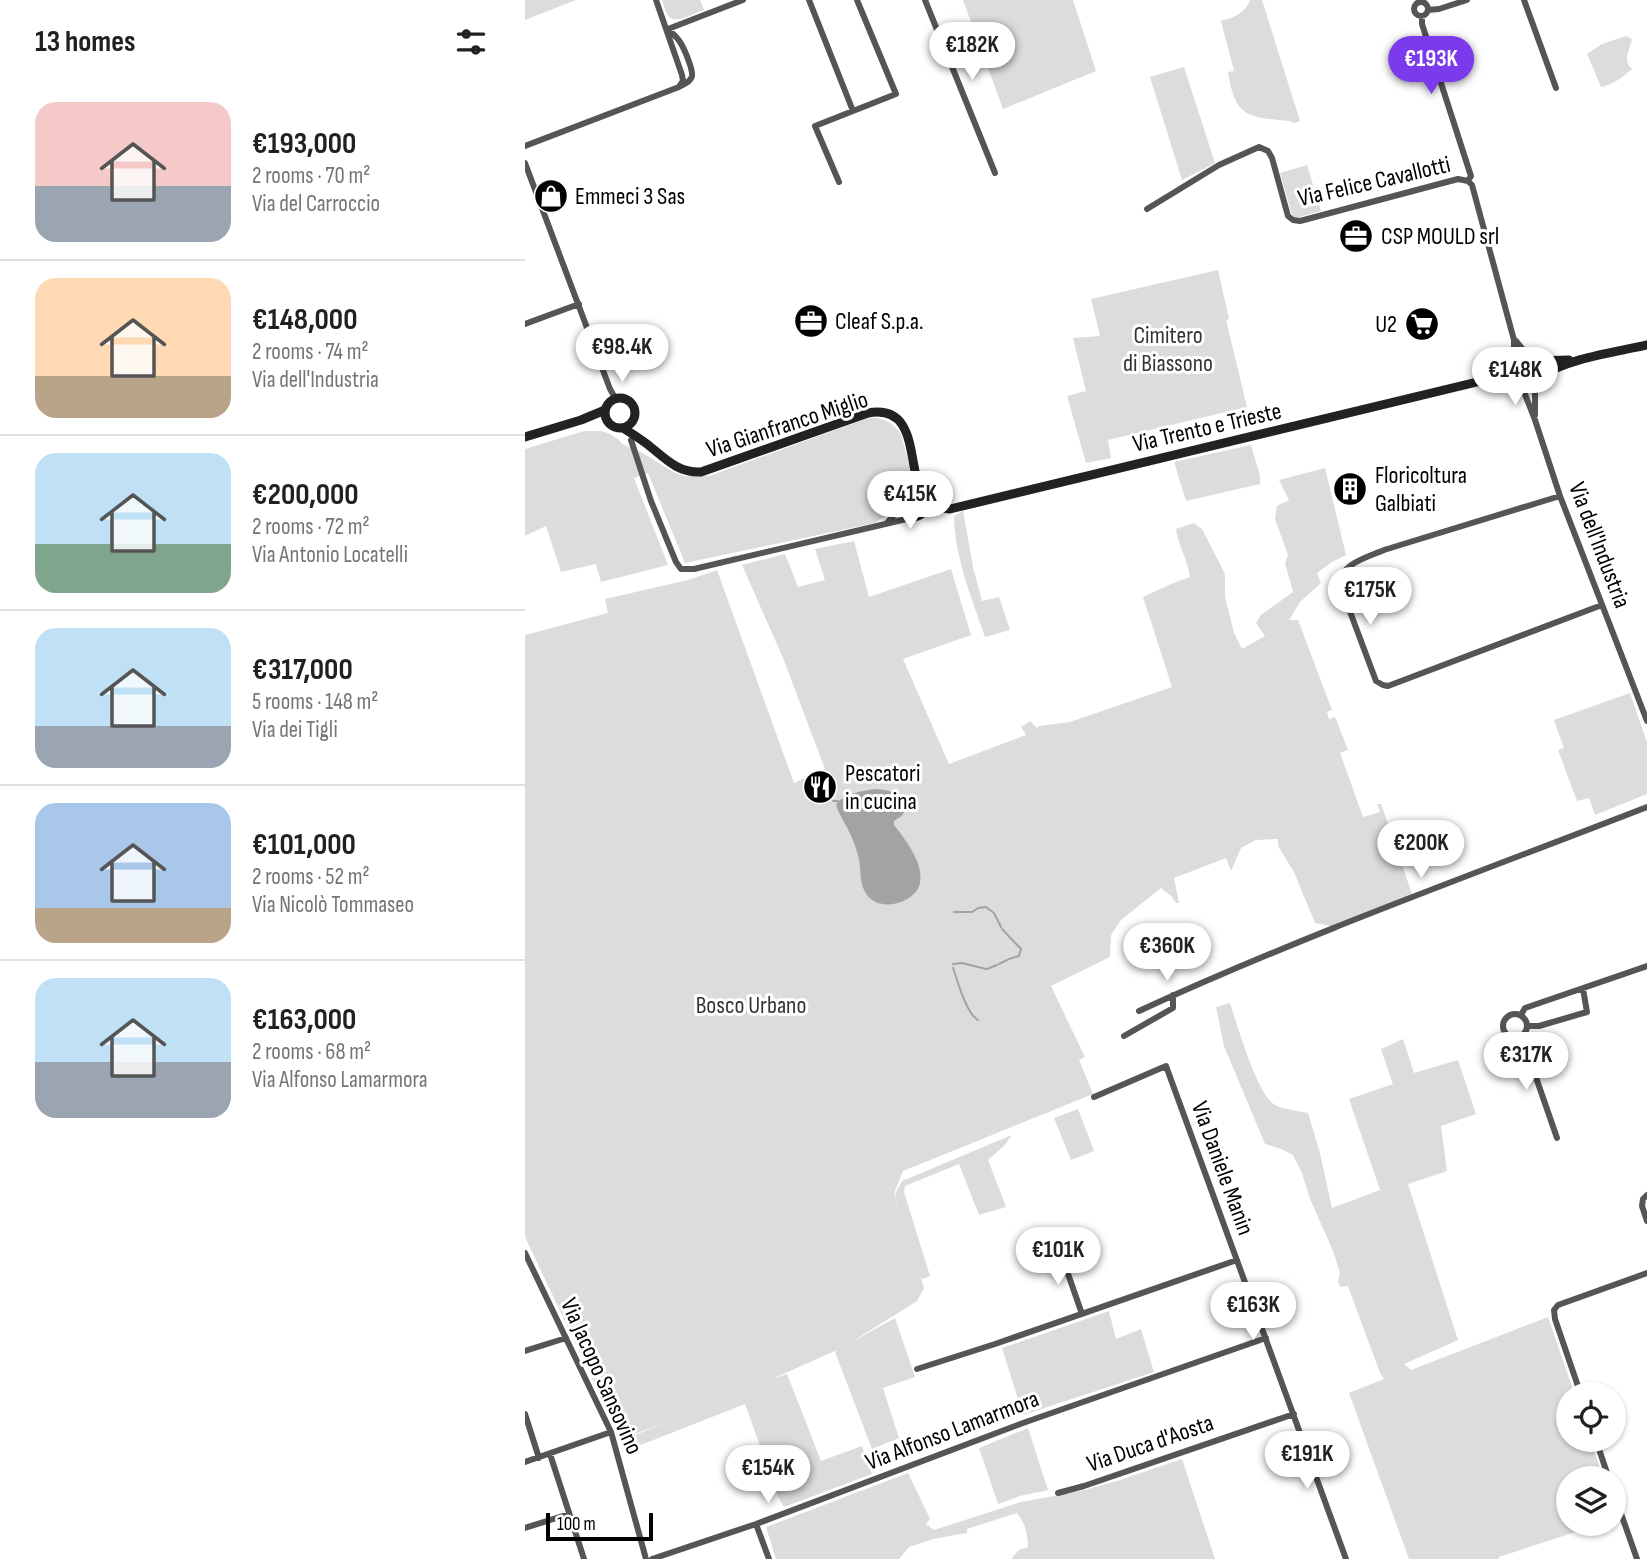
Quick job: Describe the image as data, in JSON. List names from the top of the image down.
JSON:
{
  "streets": {
    "street": [
      "Via Felice Cavallotti",
      "Via Gianfranco Miglio",
      "Via Trento e Trieste",
      "Via dell'Industria",
      "Via Daniele Manin",
      "Via Jacopo Sansovino",
      "Via Alfonso Lamarmora",
      "Via Duca d'Aosta"
    ]
  },
  "crossings": [
    ["Via Felice Cavallotti", "Via Trento e Trieste"],
    ["Via Felice Cavallotti", "Via dell'Industria"],
    ["Via Gianfranco Miglio", "Via Trento e Trieste"],
    ["Via Trento e Trieste", "Via dell'Industria"],
    ["Via Daniele Manin", "Via Alfonso Lamarmora"],
    ["Via Daniele Manin", "Via Duca d'Aosta"]
  ],
  "parks": ["Cimitero di Biassono", "Bosco Urbano"],
  "places": {
    "shop": ["Emmeci 3 Sas"],
    "office": ["CSP MOULD srl", "Cleaf S.p.a."],
    "supermarket": ["U2"],
    "building": ["Floricoltura Galbiati"],
    "restaurant": ["Pescatori in cucina"]
  },
  "scale_bar": "100 m",
  "page": {
    "heading": "13 homes",
    "price": [
      "€182K",
      "€193K",
      "€98.4K",
      "€148K",
      "€415K",
      "€175K",
      "€200K",
      "€360K",
      "€317K",
      "€101K",
      "€163K",
      "€191K",
      "€154K"
    ],
    "list": [
      {
        "name": "€193,000",
        "note": "2 rooms · 70 m² · Via del Carroccio"
      },
      {
        "name": "€148,000",
        "note": "2 rooms · 74 m² · Via dell'Industria"
      },
      {
        "name": "€200,000",
        "note": "2 rooms · 72 m² · Via Antonio Locatelli"
      },
      {
        "name": "€317,000",
        "note": "5 rooms · 148 m² · Via dei Tigli"
      },
      {
        "name": "€101,000",
        "note": "2 rooms · 52 m² · Via Nicolò Tommaseo"
      },
      {
        "name": "€163,000",
        "note": "2 rooms · 68 m² · Via Alfonso Lamarmora"
      }
    ],
    "scale": "100 m"
  }
}
